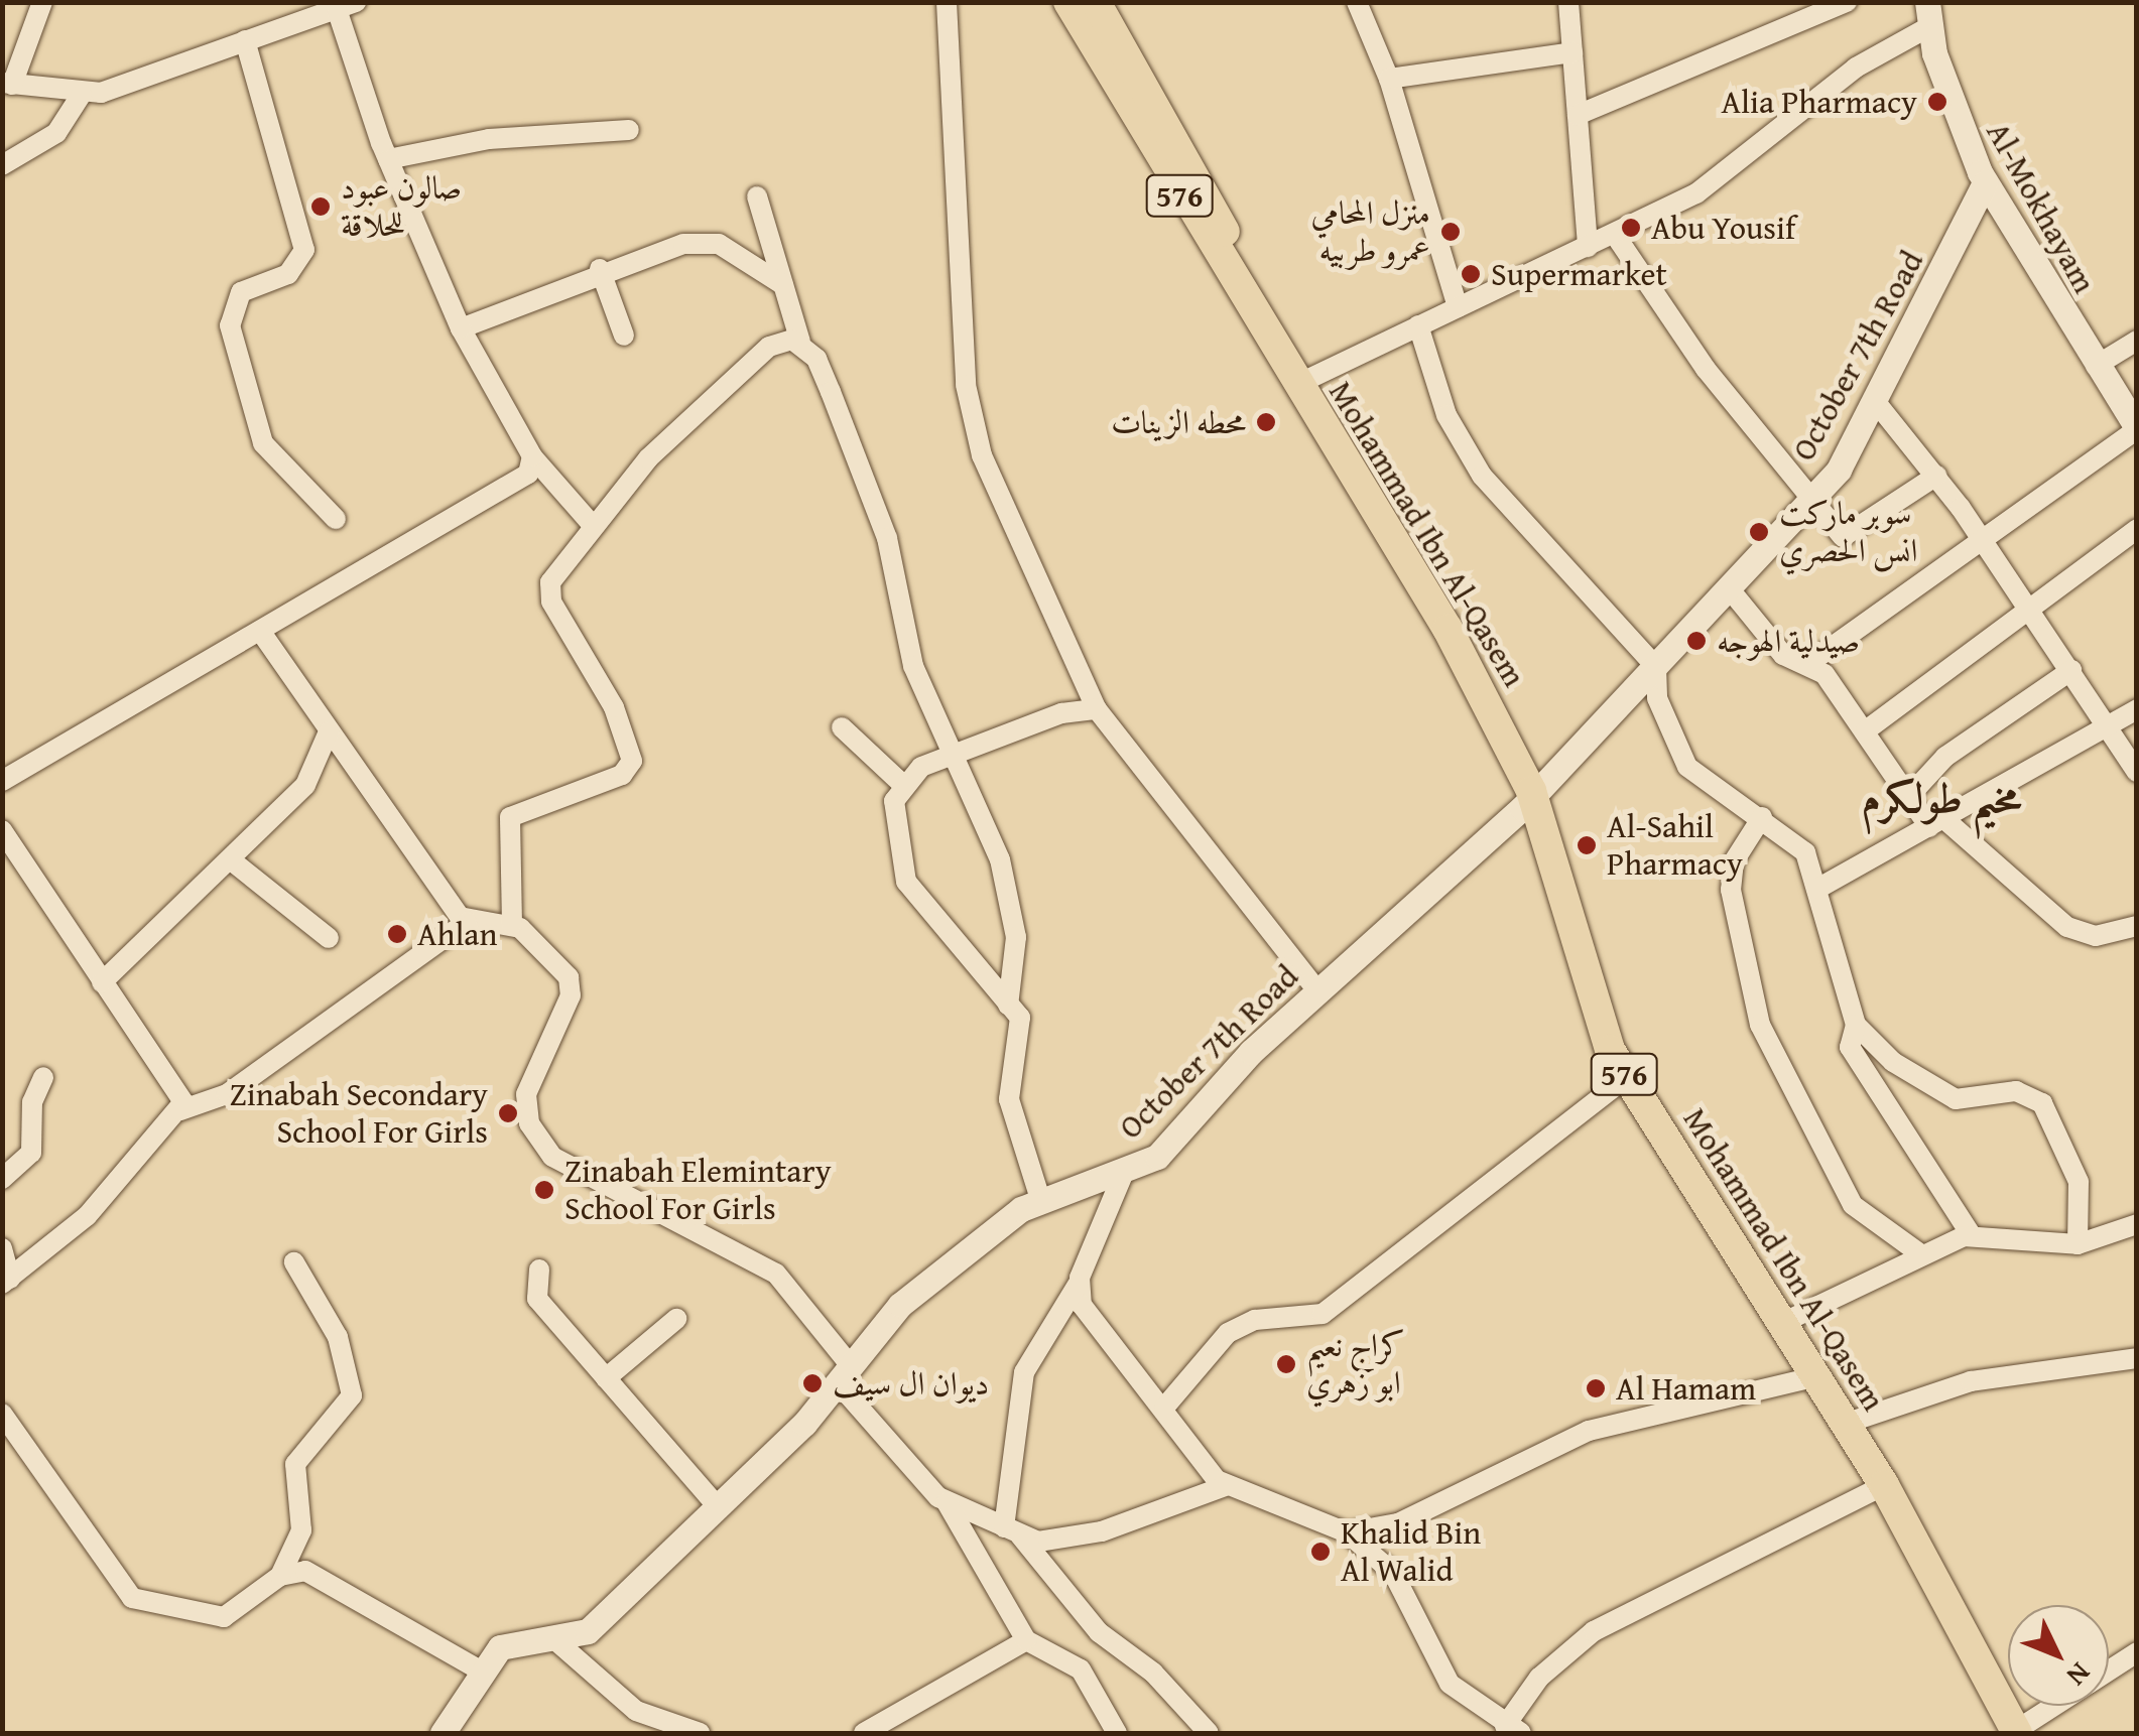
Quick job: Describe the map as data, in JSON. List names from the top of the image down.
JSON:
{
  "streets": {
    "main road": ["576", "Mohammad Ibn Al-Qasem"],
    "street": ["Al-Mokhayam", "October 7th Road"]
  },
  "crossings": [
    ["Al-Mokhayam", "October 7th Road"],
    ["October 7th Road", "Mohammad Ibn Al-Qasem"]
  ],
  "districts": ["مخيم طولكرم"],
  "places": [
    "Alia Pharmacy",
    "صالون عبود للحلاقة",
    "Abu Yousif",
    "منزل المحامي عمرو طربيه",
    "Supermarket",
    "محطه الزينات",
    "سوبر ماركت انس الحصري",
    "صيدلية الهوجه",
    "Al-Sahil Pharmacy",
    "Ahlan",
    "Zinabah Secondary School For Girls",
    "Zinabah Elemintary School For Girls",
    "كراج نعيم ابو زهري",
    "ديوان ال سيف",
    "Al Hamam",
    "Khalid Bin Al Walid"
  ],
  "north": "bottom right"
}
